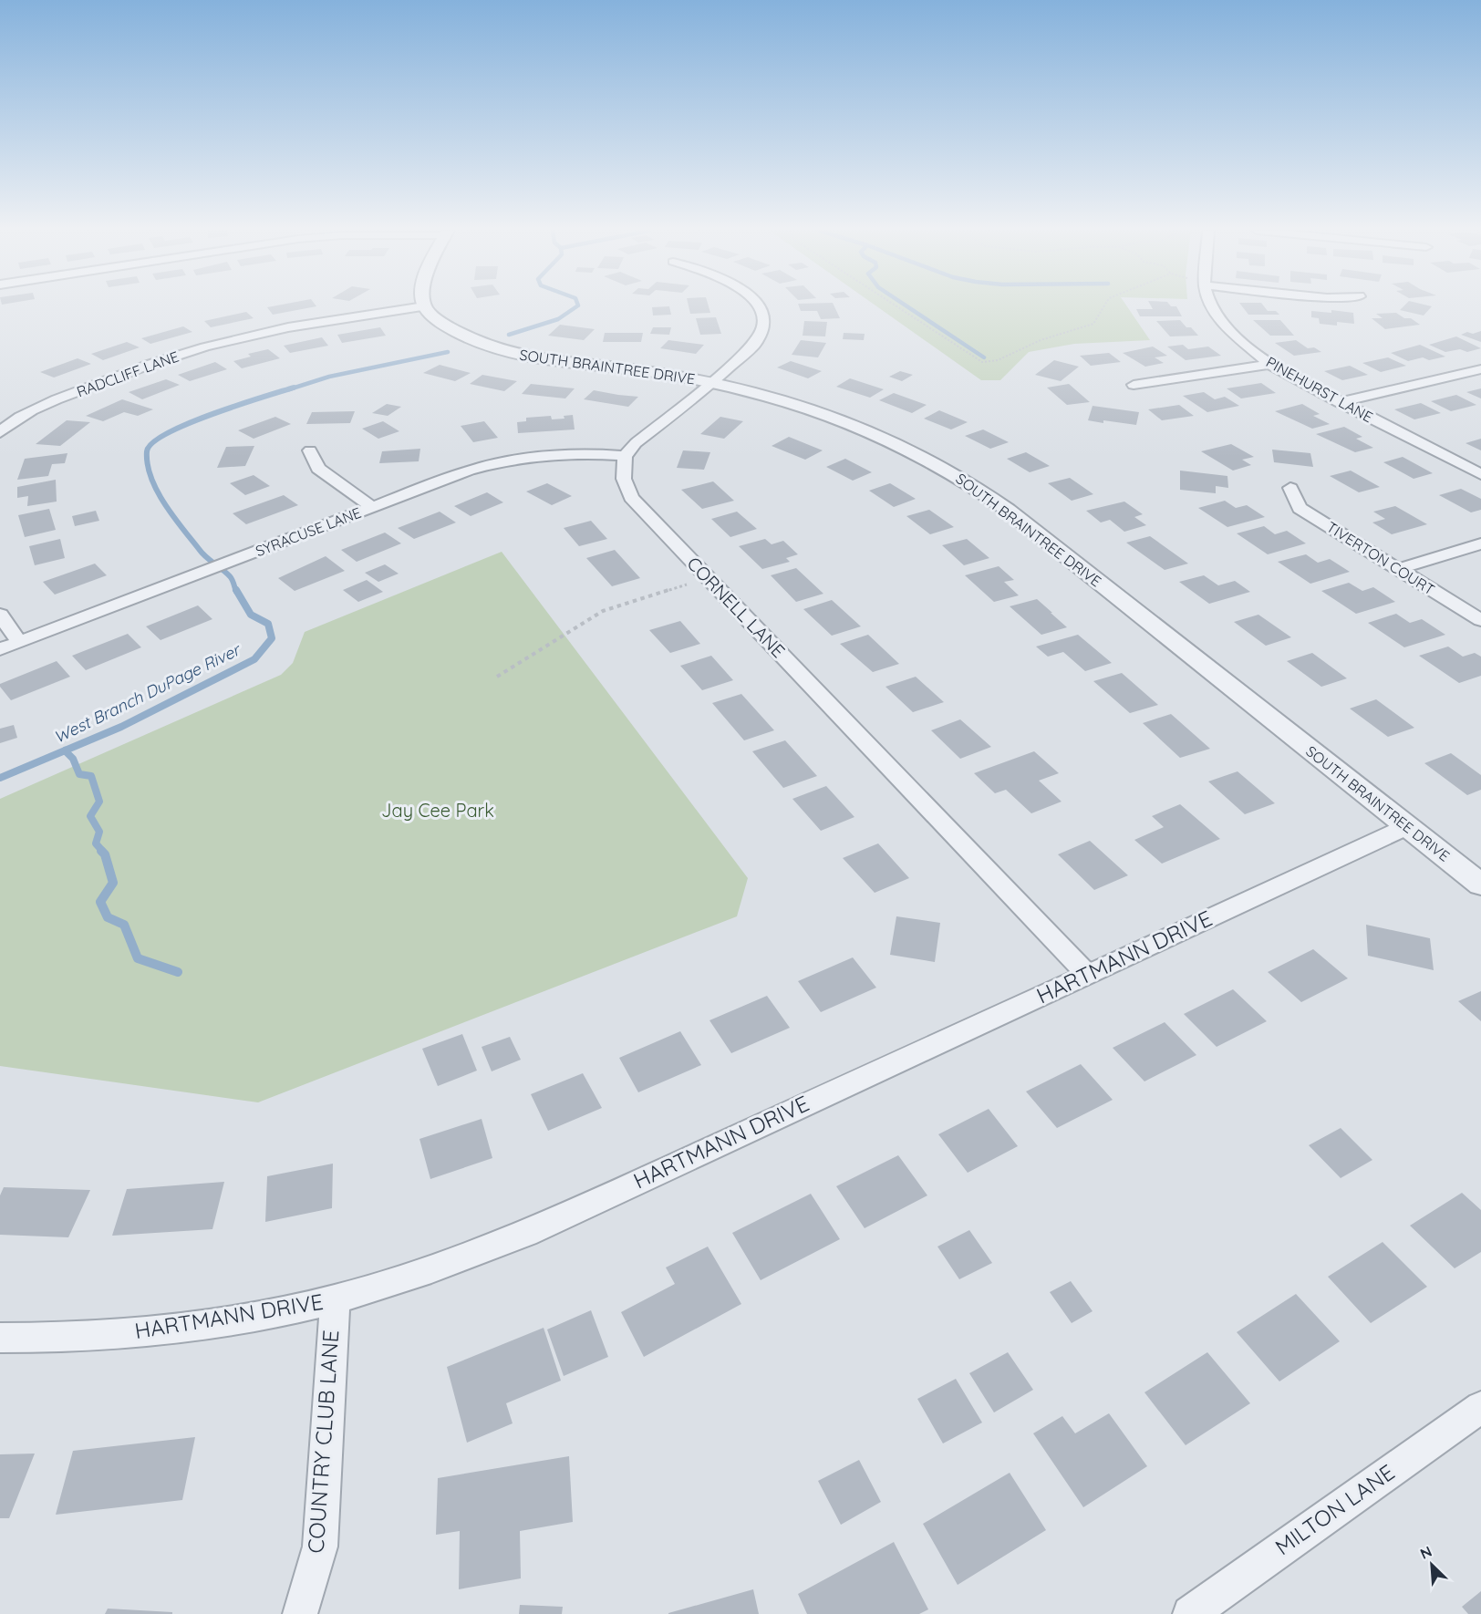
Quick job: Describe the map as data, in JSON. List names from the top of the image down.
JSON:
{
  "streets": {
    "street": [
      "SOUTH BRAINTREE DRIVE",
      "RADCLIFF LANE",
      "PINEHURST LANE",
      "SYRACUSE LANE",
      "TIVERTON COURT",
      "CORNELL LANE",
      "HARTMANN DRIVE",
      "COUNTRY CLUB LANE",
      "MILTON LANE"
    ]
  },
  "crossings": [
    ["SOUTH BRAINTREE DRIVE", "RADCLIFF LANE"],
    ["SOUTH BRAINTREE DRIVE", "HARTMANN DRIVE"],
    ["SYRACUSE LANE", "CORNELL LANE"],
    ["CORNELL LANE", "HARTMANN DRIVE"],
    ["HARTMANN DRIVE", "COUNTRY CLUB LANE"]
  ],
  "water": ["West Branch DuPage River"],
  "parks": ["Jay Cee Park"],
  "north": "top left"
}
